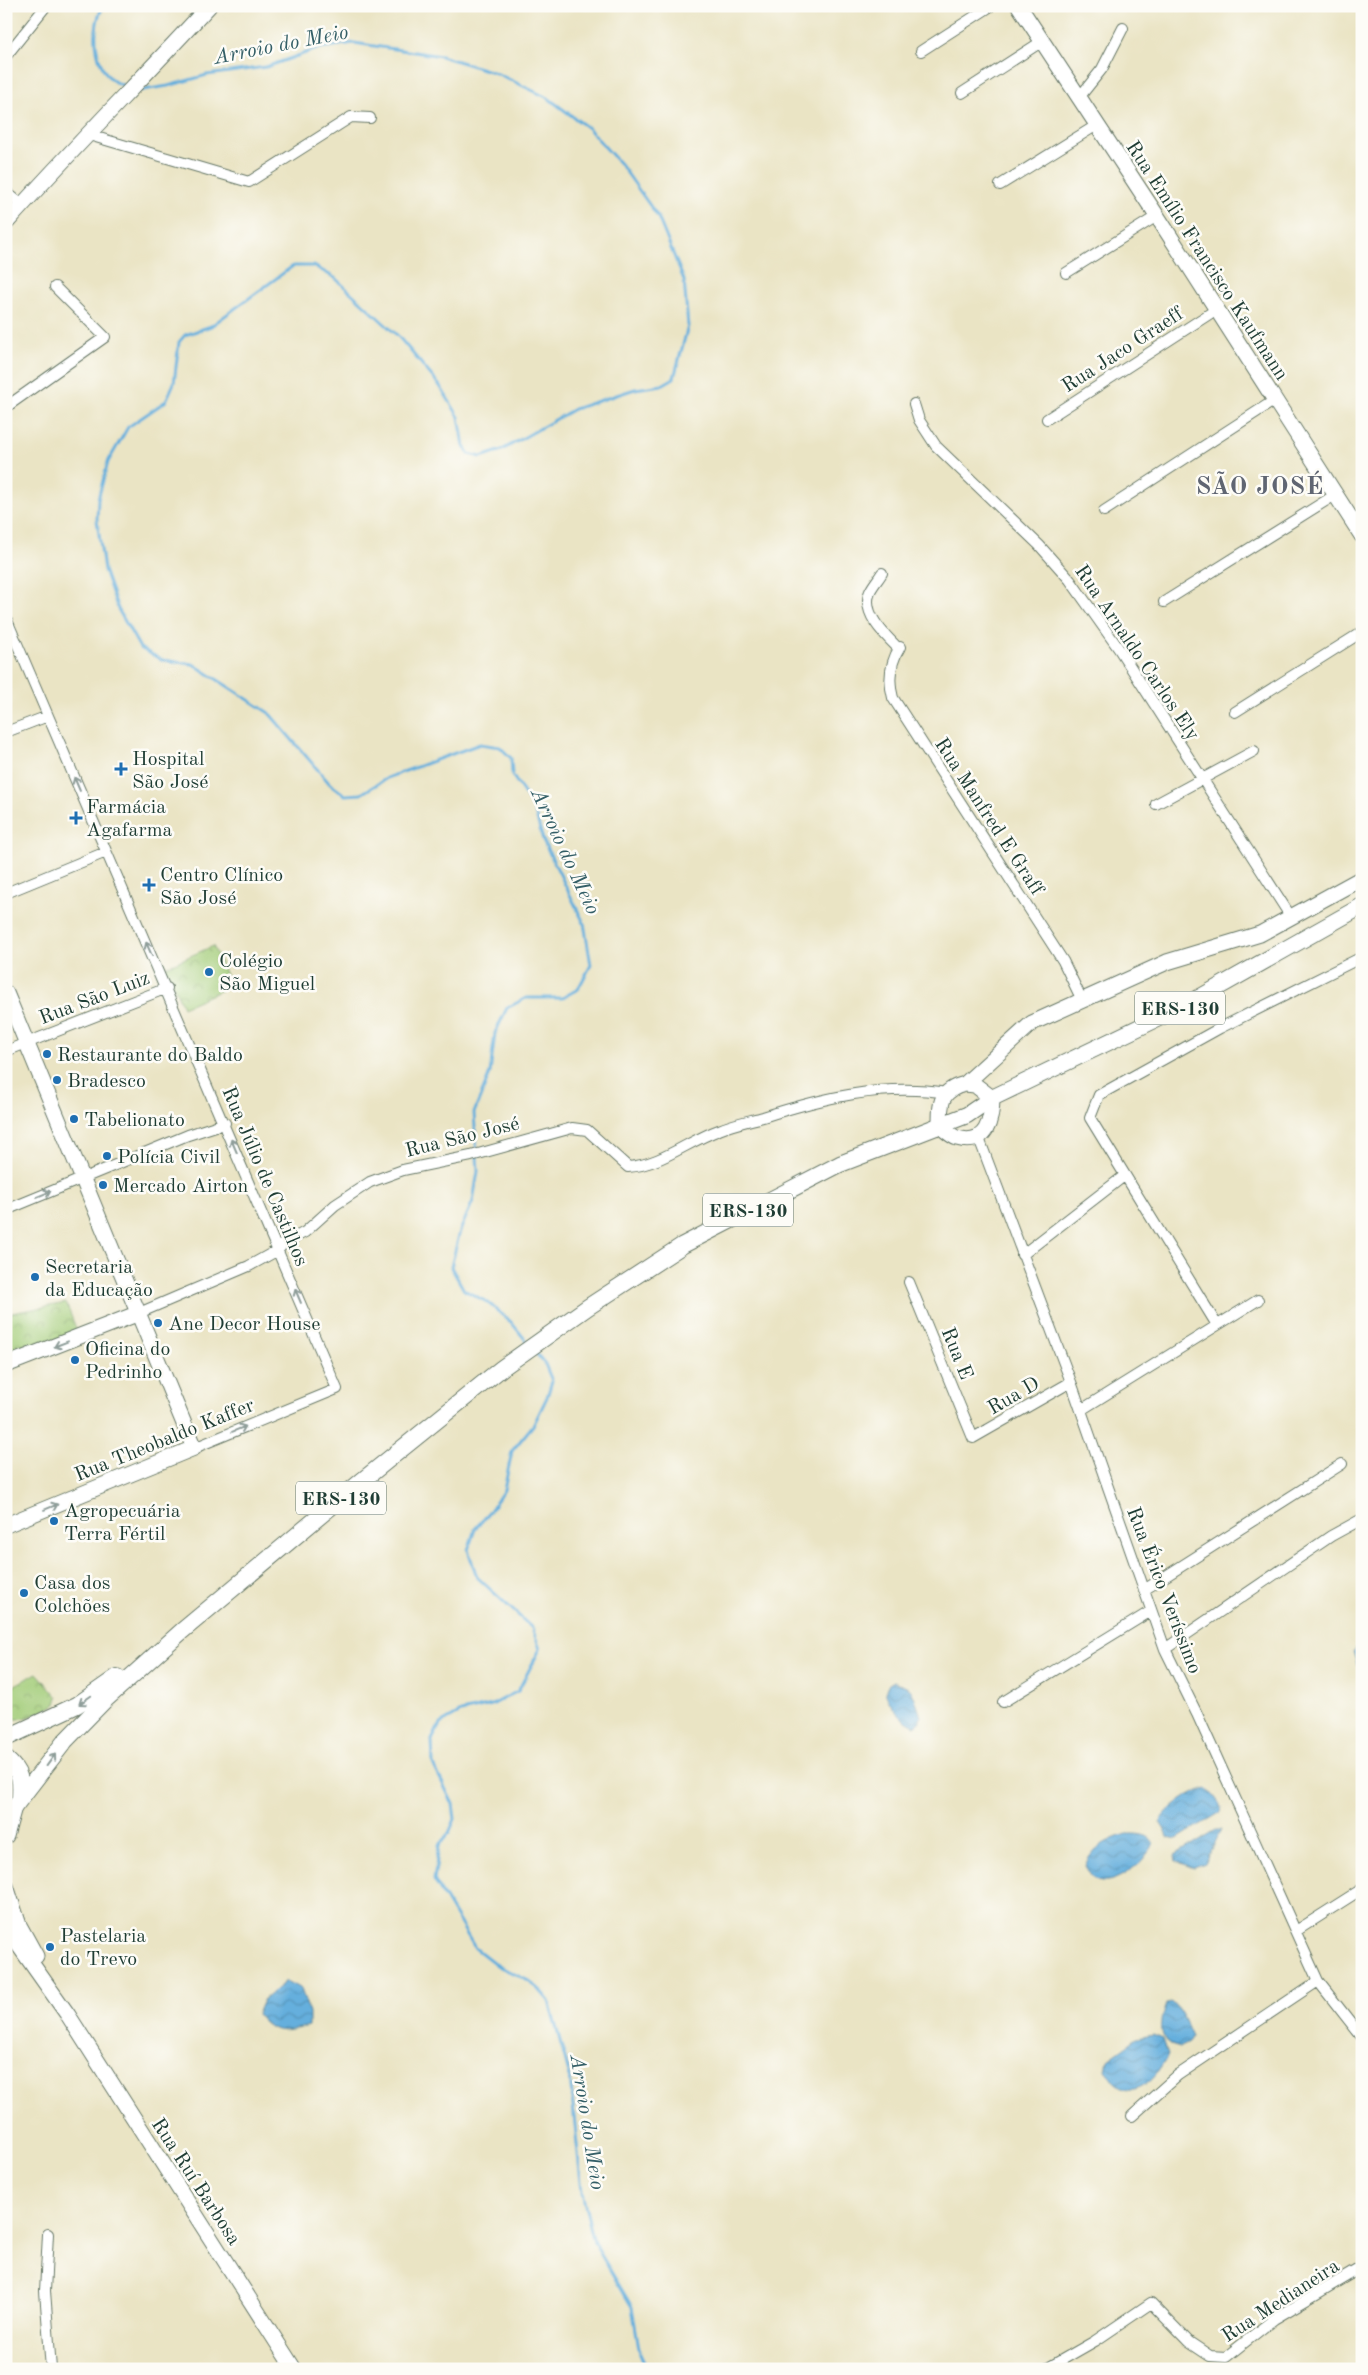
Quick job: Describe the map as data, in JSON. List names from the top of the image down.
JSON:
{
  "streets": {
    "main road": ["ERS-130"],
    "street": [
      "Rua Emílio Francisco Kaufmann",
      "Rua Jaco Graeff",
      "Rua Arnaldo Carlos Ely",
      "Rua Manfred E Graff",
      "Rua São Luiz",
      "Rua São José",
      "Rua Júlio de Castilhos",
      "Rua E",
      "Rua D",
      "Rua Theobaldo Kaffer",
      "Rua Érico Veríssimo",
      "Rua Ruí Barbosa",
      "Rua Medianeira"
    ]
  },
  "crossings": [
    ["Rua Emílio Francisco Kaufmann", "Rua Jaco Graeff"],
    ["Rua São Luiz", "Rua Júlio de Castilhos"],
    ["Rua São José", "Rua Júlio de Castilhos"],
    ["Rua Júlio de Castilhos", "Rua Theobaldo Kaffer"],
    ["Rua E", "Rua D"],
    ["Rua D", "Rua Érico Veríssimo"]
  ],
  "one_way": ["Rua Júlio de Castilhos", "Rua Theobaldo Kaffer"],
  "districts": ["SÃO JOSÉ"],
  "water": ["Arroio do Meio"],
  "places": {
    "health": ["Hospital São José", "Farmácia Agafarma", "Centro Clínico São José"],
    "other": [
      "Colégio São Miguel",
      "Restaurante do Baldo",
      "Bradesco",
      "Tabelionato",
      "Polícia Civil",
      "Mercado Airton",
      "Secretaria da Educação",
      "Ane Decor House",
      "Oficina do Pedrinho",
      "Agropecuária Terra Fértil",
      "Casa dos Colchões",
      "Pastelaria do Trevo"
    ]
  }
}
